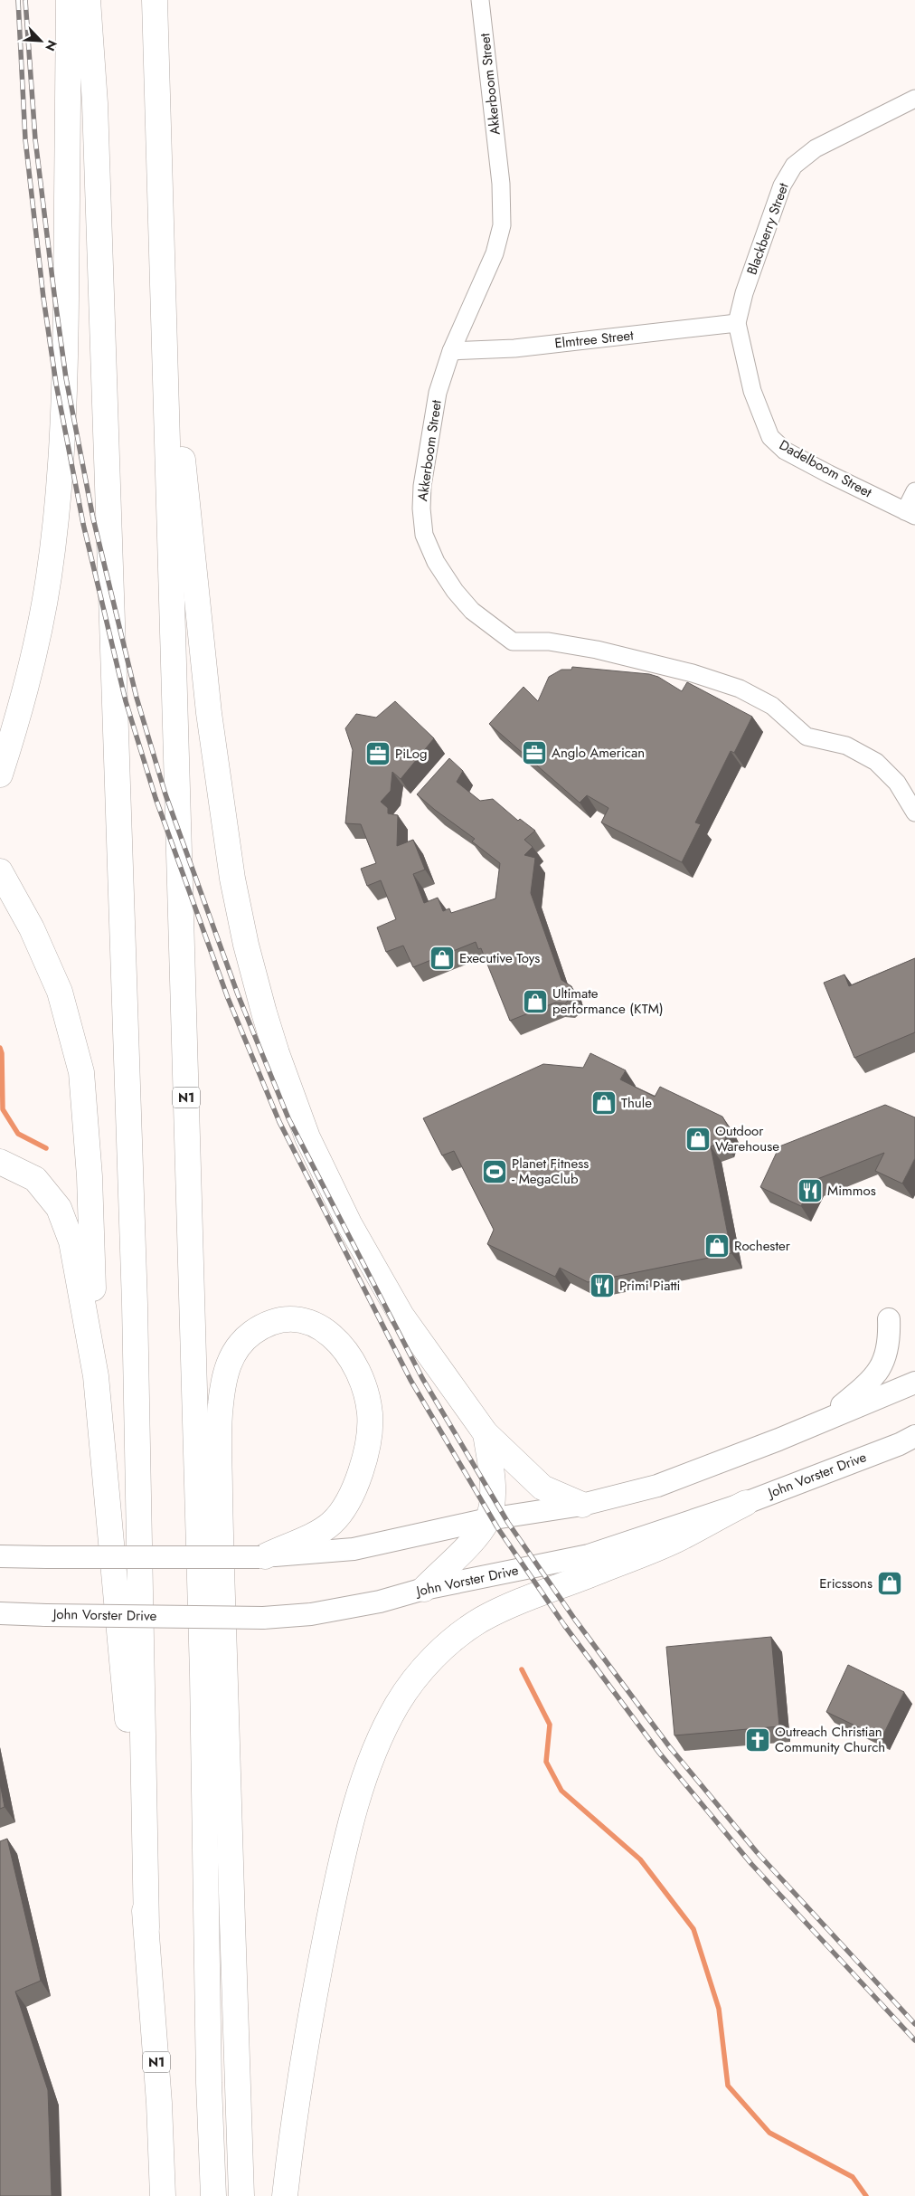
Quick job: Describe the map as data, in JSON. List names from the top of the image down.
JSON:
{
  "streets": {
    "highway": ["N1"],
    "main road": ["John Vorster Drive"],
    "street": [
      "Akkerboom Street",
      "Blackberry Street",
      "Elmtree Street",
      "Dadelboom Street"
    ]
  },
  "crossings": [
    ["Akkerboom Street", "Elmtree Street"],
    ["Blackberry Street", "Elmtree Street"],
    ["Blackberry Street", "Dadelboom Street"],
    ["Elmtree Street", "Dadelboom Street"]
  ],
  "places": {
    "office": ["Anglo American", "PiLog"],
    "shop": [
      "Executive Toys",
      "Ultimate performance (KTM)",
      "Thule",
      "Outdoor Warehouse",
      "Rochester",
      "Ericssons"
    ],
    "sports": ["Planet Fitness - MegaClub"],
    "restaurant": ["Mimmos", "Primi Piatti"],
    "church": ["Outreach Christian Community Church"]
  },
  "north": "bottom right"
}
